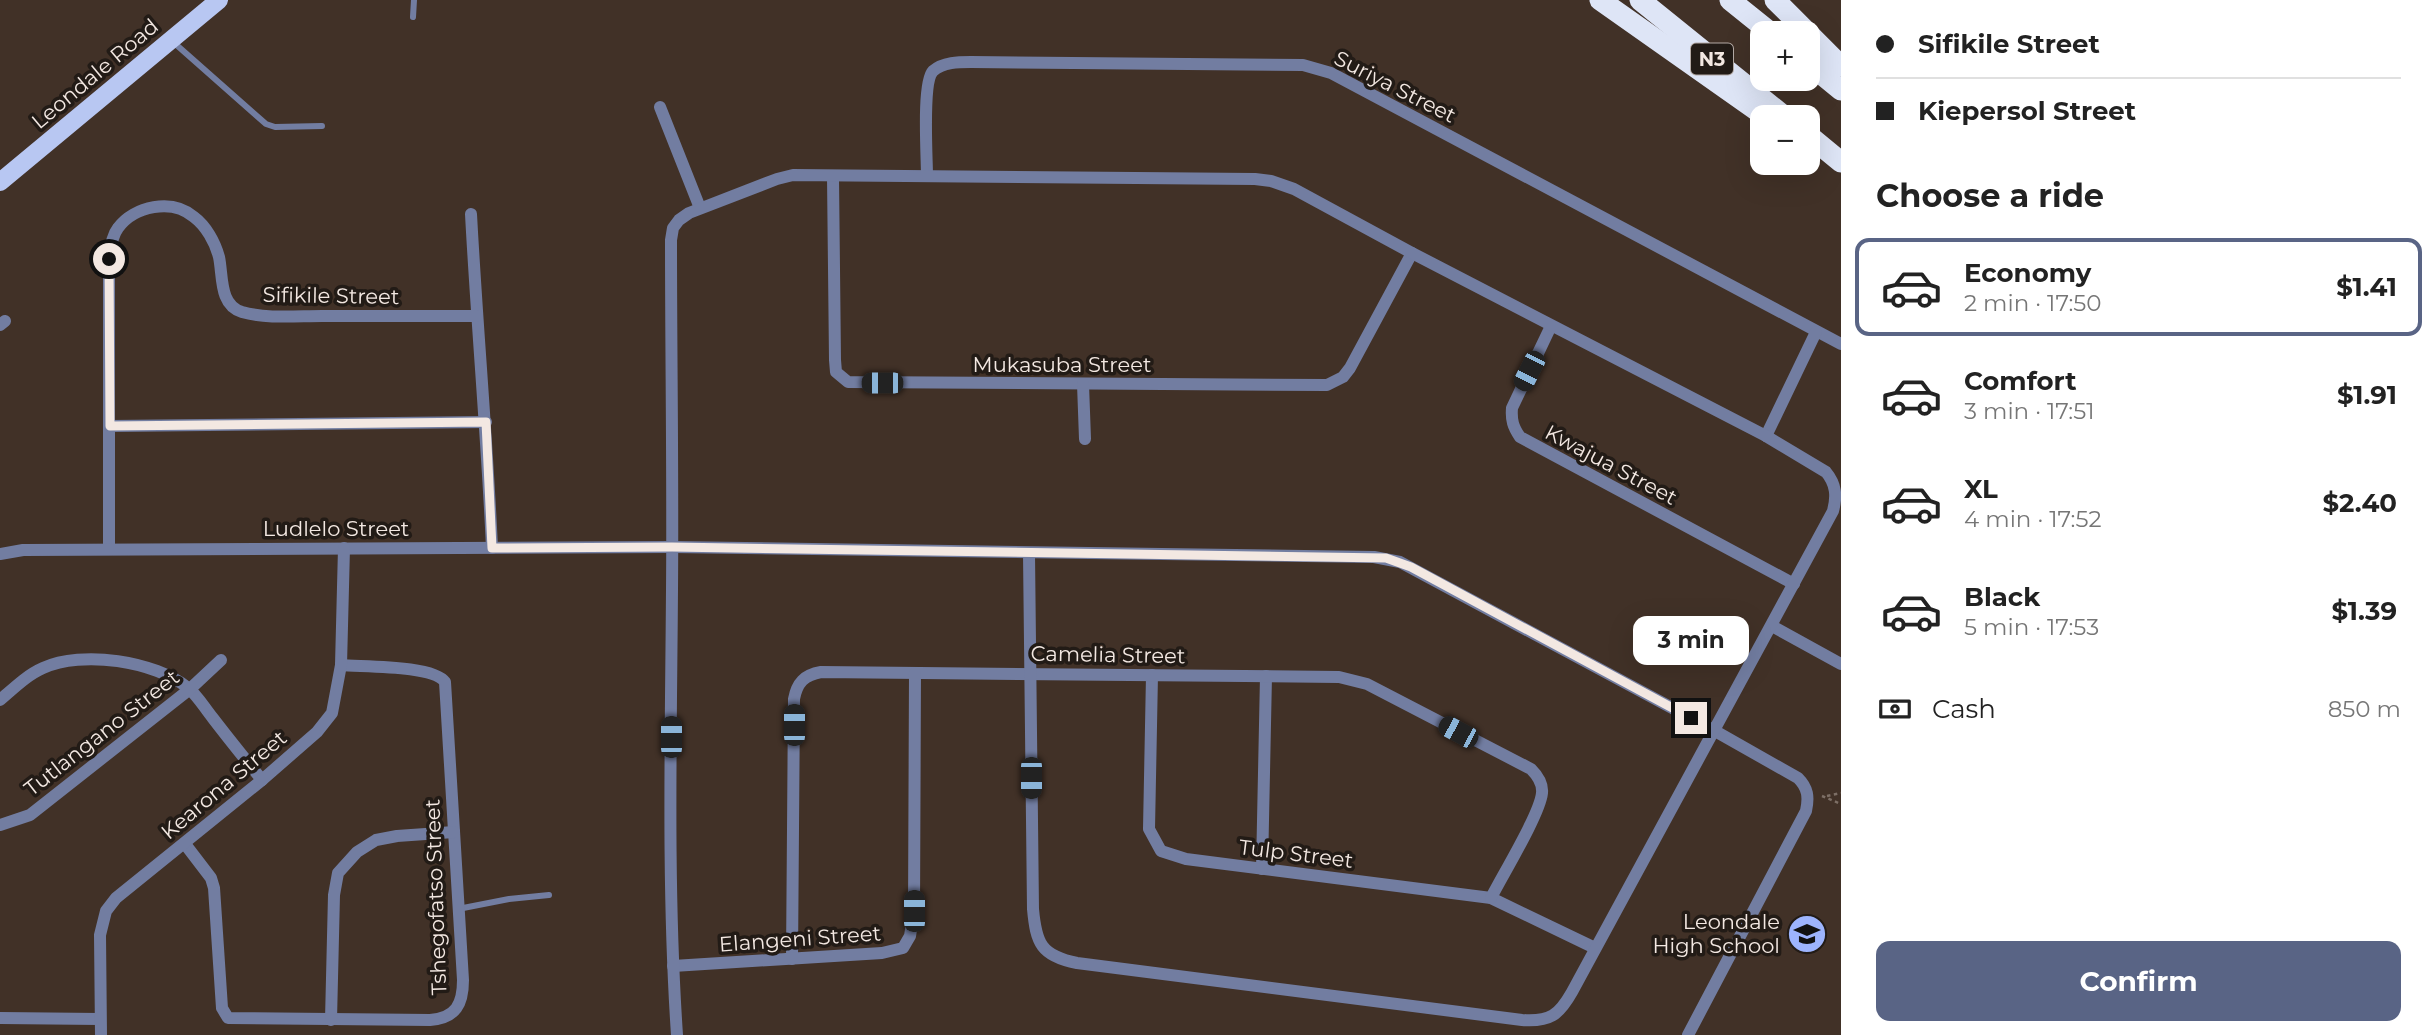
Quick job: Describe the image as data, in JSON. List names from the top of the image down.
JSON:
{
  "streets": {
    "highway": ["N3"],
    "main road": ["Leondale Road"],
    "street": [
      "Suriya Street",
      "Sifikile Street",
      "Mukasuba Street",
      "Kwajua Street",
      "Ludlelo Street",
      "Camelia Street",
      "Tutlangano Street",
      "Kearona Street",
      "Tulp Street",
      "Tshegofatso Street",
      "Elangeni Street"
    ]
  },
  "crossings": [
    ["Sifikile Street", "Ludlelo Street"],
    ["Ludlelo Street", "Kearona Street"],
    ["Camelia Street", "Tulp Street"],
    ["Camelia Street", "Elangeni Street"],
    ["Kearona Street", "Tshegofatso Street"]
  ],
  "places": {
    "school or university": ["Leondale High School"]
  },
  "page": {
    "banner": ["Sifikile Street", "Kiepersol Street"],
    "map_buttons": ["+", "−"],
    "heading": "Choose a ride",
    "list": [
      {
        "name": "Economy",
        "note": "2 min · 17:50",
        "value": "$1.41"
      },
      {
        "name": "Comfort",
        "note": "3 min · 17:51",
        "value": "$1.91"
      },
      {
        "name": "XL",
        "note": "4 min · 17:52",
        "value": "$2.40"
      },
      {
        "name": "Black",
        "note": "5 min · 17:53",
        "value": "$1.39"
      }
    ],
    "bubble": "3 min",
    "pay": ["Cash", "850 m"],
    "buttons": "Confirm"
  }
}
